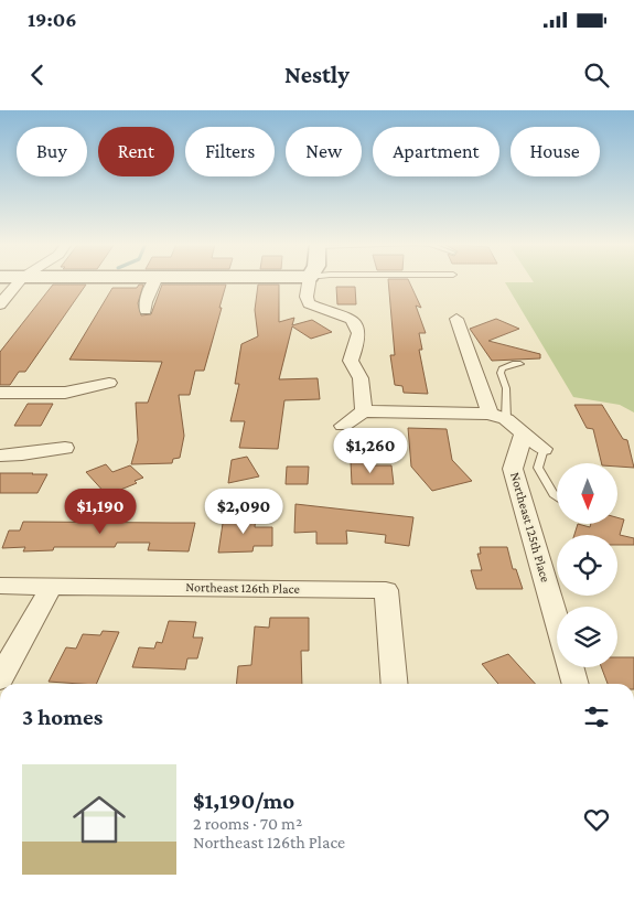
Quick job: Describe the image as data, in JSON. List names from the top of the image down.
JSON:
{
  "streets": {
    "street": ["Northeast 125th Place", "Northeast 126th Place"]
  },
  "north": "bottom",
  "page": {
    "status": "19:06",
    "header": "Nestly",
    "chip": [
      "Buy",
      "Rent",
      "Filters",
      "New",
      "Apartment",
      "House"
    ],
    "price": ["$1,260", "$1,190", "$2,090"],
    "heading": "3 homes",
    "list": [
      {
        "name": "$1,190/mo",
        "note": "2 rooms · 70 m² · Northeast 126th Place"
      }
    ]
  }
}
